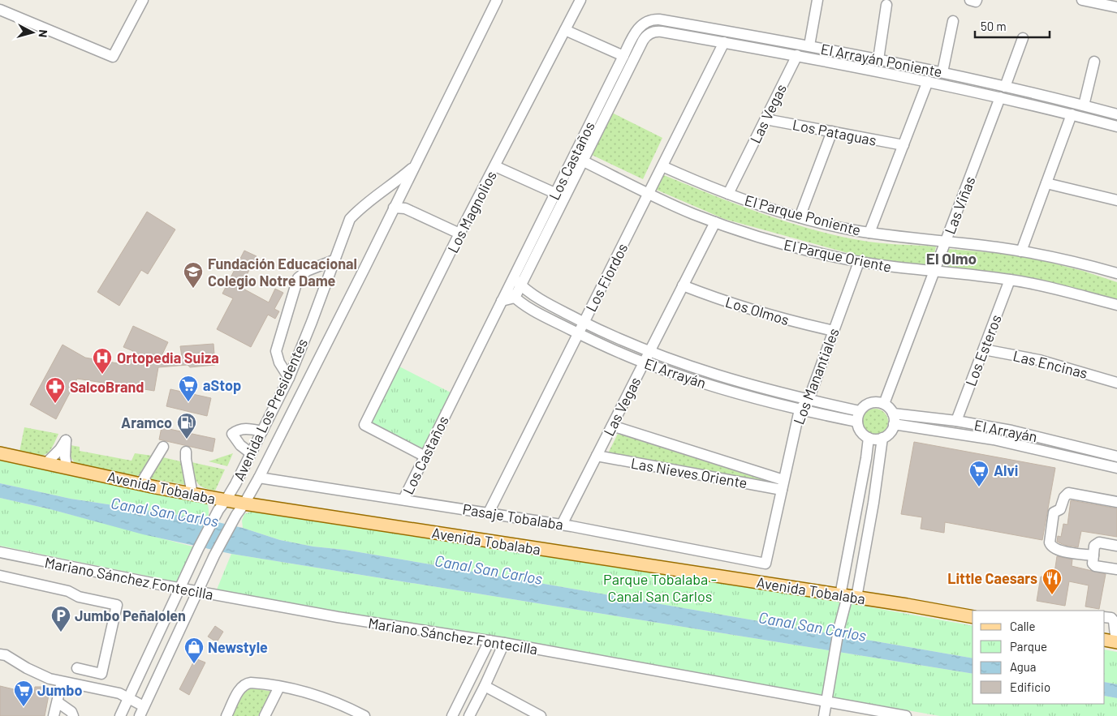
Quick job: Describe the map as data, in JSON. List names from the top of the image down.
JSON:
{
  "streets": {
    "main road": ["Avenida Tobalaba"],
    "street": [
      "El Arrayán Poniente",
      "Las Vegas",
      "Los Pataguas",
      "Los Castaños",
      "Las Viñas",
      "Los Magnolios",
      "El Parque Poniente",
      "El Parque Oriente",
      "Los Fiordos",
      "Los Olmos",
      "Los Esteros",
      "Las Encinas",
      "El Arrayán",
      "Los Manantiales",
      "Avenida Los Presidentes",
      "Las Nieves Oriente",
      "Pasaje Tobalaba",
      "Mariano Sánchez Fontecilla"
    ]
  },
  "crossings": [
    ["El Arrayán Poniente", "Las Vegas"],
    ["El Arrayán Poniente", "Los Castaños"],
    ["El Arrayán Poniente", "Las Viñas"],
    ["El Arrayán Poniente", "Los Fiordos"],
    ["Las Vegas", "Los Pataguas"],
    ["Las Vegas", "El Parque Poniente"],
    ["Las Vegas", "El Parque Oriente"],
    ["Las Vegas", "Los Olmos"],
    ["Las Vegas", "El Arrayán"],
    ["Las Vegas", "Las Nieves Oriente"],
    ["Las Vegas", "Pasaje Tobalaba"],
    ["Los Castaños", "Los Magnolios"],
    ["Los Castaños", "El Parque Oriente"],
    ["Los Castaños", "El Arrayán"],
    ["Los Castaños", "Pasaje Tobalaba"],
    ["Las Viñas", "El Parque Poniente"],
    ["Las Viñas", "El Parque Oriente"],
    ["Las Viñas", "El Arrayán"],
    ["El Parque Poniente", "Los Fiordos"],
    ["El Parque Oriente", "Los Fiordos"],
    ["El Parque Oriente", "Los Esteros"],
    ["El Parque Oriente", "Los Manantiales"],
    ["Los Fiordos", "El Arrayán"],
    ["Los Fiordos", "Pasaje Tobalaba"],
    ["Los Olmos", "Los Manantiales"],
    ["Los Esteros", "Las Encinas"],
    ["Los Esteros", "El Arrayán"],
    ["El Arrayán", "Los Manantiales"],
    ["Los Manantiales", "Las Nieves Oriente"],
    ["Los Manantiales", "Pasaje Tobalaba"],
    ["Avenida Los Presidentes", "Avenida Tobalaba"],
    ["Avenida Los Presidentes", "Pasaje Tobalaba"],
    ["Avenida Los Presidentes", "Mariano Sánchez Fontecilla"]
  ],
  "districts": ["El Olmo"],
  "water": ["Canal San Carlos"],
  "parks": ["Parque Tobalaba - Canal San Carlos"],
  "places": {
    "school or university": ["Fundación Educacional Colegio Notre Dame"],
    "hospital": ["Ortopedia Suiza"],
    "supermarket": ["aStop", "Alvi", "Jumbo"],
    "pharmacy": ["SalcoBrand"],
    "fuel station": ["Aramco"],
    "restaurant": ["Little Caesars"],
    "parking": ["Jumbo Peñalolen"],
    "shop": ["Newstyle"]
  },
  "legend": [
    "Calle",
    "Parque",
    "Agua",
    "Edificio"
  ],
  "scale_bar": "50 m",
  "north": "right"
}
